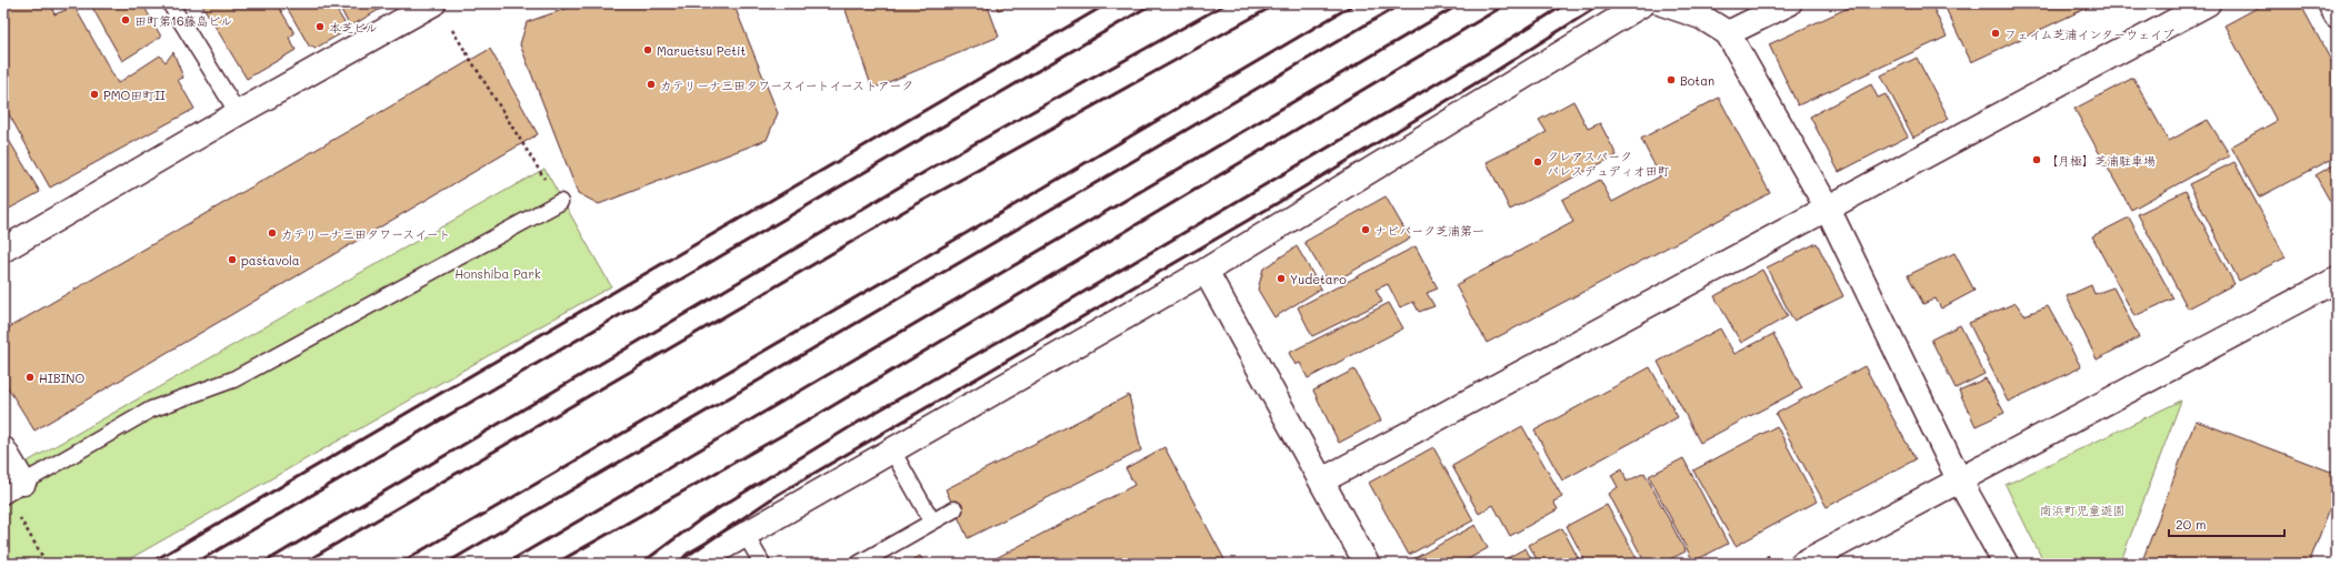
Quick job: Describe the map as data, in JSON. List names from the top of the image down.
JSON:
{
  "parks": ["Honshiba Park", "南浜町児童遊園"],
  "places": [
    "田町第16藤島ビル",
    "本芝ビル",
    "フェイム芝浦インターウェイブ",
    "Maruetsu Petit",
    "Botan",
    "カテリーナ三田タワースイートイーストアーク",
    "PMO田町II",
    "【月極】芝浦駐車場",
    "クレアスパーク パレスデュディオ田町",
    "ナビパーク芝浦第一",
    "カテリーナ三田タワースイート",
    "pastavola",
    "Yudetaro",
    "HIBINO"
  ],
  "scale_bar": "20 m"
}
